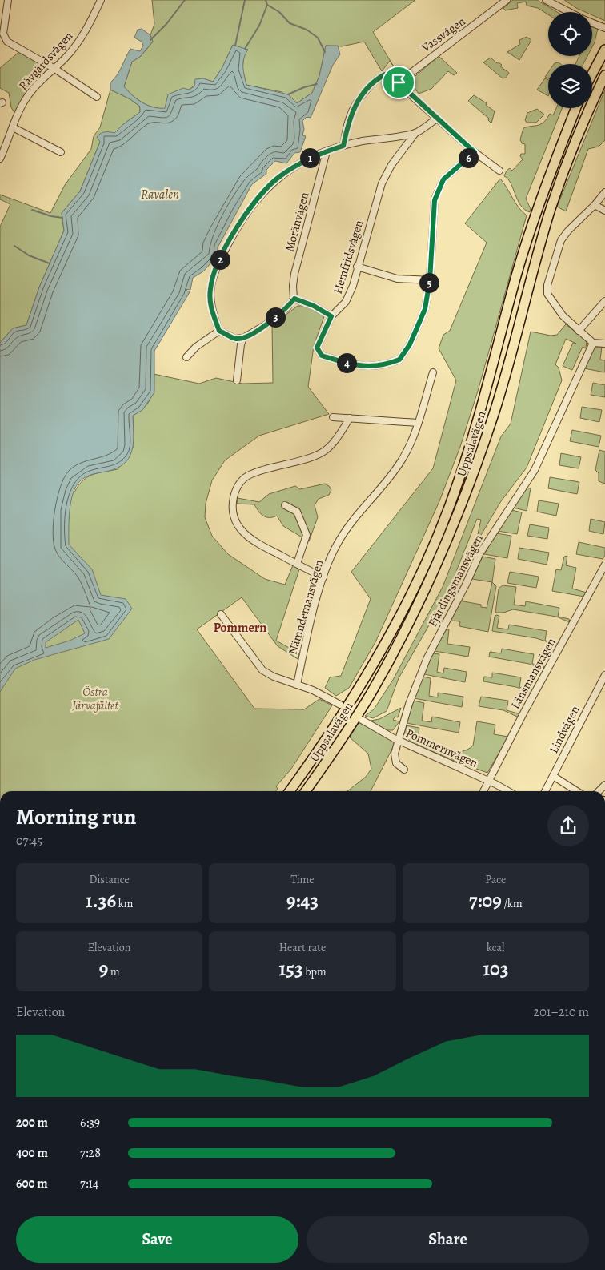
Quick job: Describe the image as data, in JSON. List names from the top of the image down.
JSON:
{
  "streets": {
    "highway": ["Uppsalavägen"],
    "street": [
      "Vassvägen",
      "Rävgärdsvägen",
      "Moränvägen",
      "Hemfridsvägen",
      "Fjärdingsmansvägen",
      "Nämndemansvägen",
      "Länsmansvägen",
      "Lindvägen",
      "Pommernvägen"
    ]
  },
  "crossings": [
    ["Fjärdingsmansvägen", "Pommernvägen"],
    ["Länsmansvägen", "Pommernvägen"]
  ],
  "districts": ["Pommern"],
  "water": ["Ravalen"],
  "parks": ["Östra Järvafältet"],
  "page": {
    "pins": [
      "1",
      "6",
      "2",
      "5",
      "3",
      "4"
    ],
    "heading": ["Morning run", "07:45"],
    "stats": [
      ["Distance", "1.36 km"],
      ["Time", "9:43"],
      ["Pace", "7:09 /km"],
      ["Elevation", "9 m"],
      ["Heart rate", "153 bpm"],
      ["kcal", "103"]
    ],
    "chart": ["Elevation", "201–210 m"],
    "list": [
      {
        "name": "200 m",
        "note": "6:39"
      },
      {
        "name": "400 m",
        "note": "7:28"
      },
      {
        "name": "600 m",
        "note": "7:14"
      }
    ],
    "buttons": ["Save", "Share"]
  }
}
